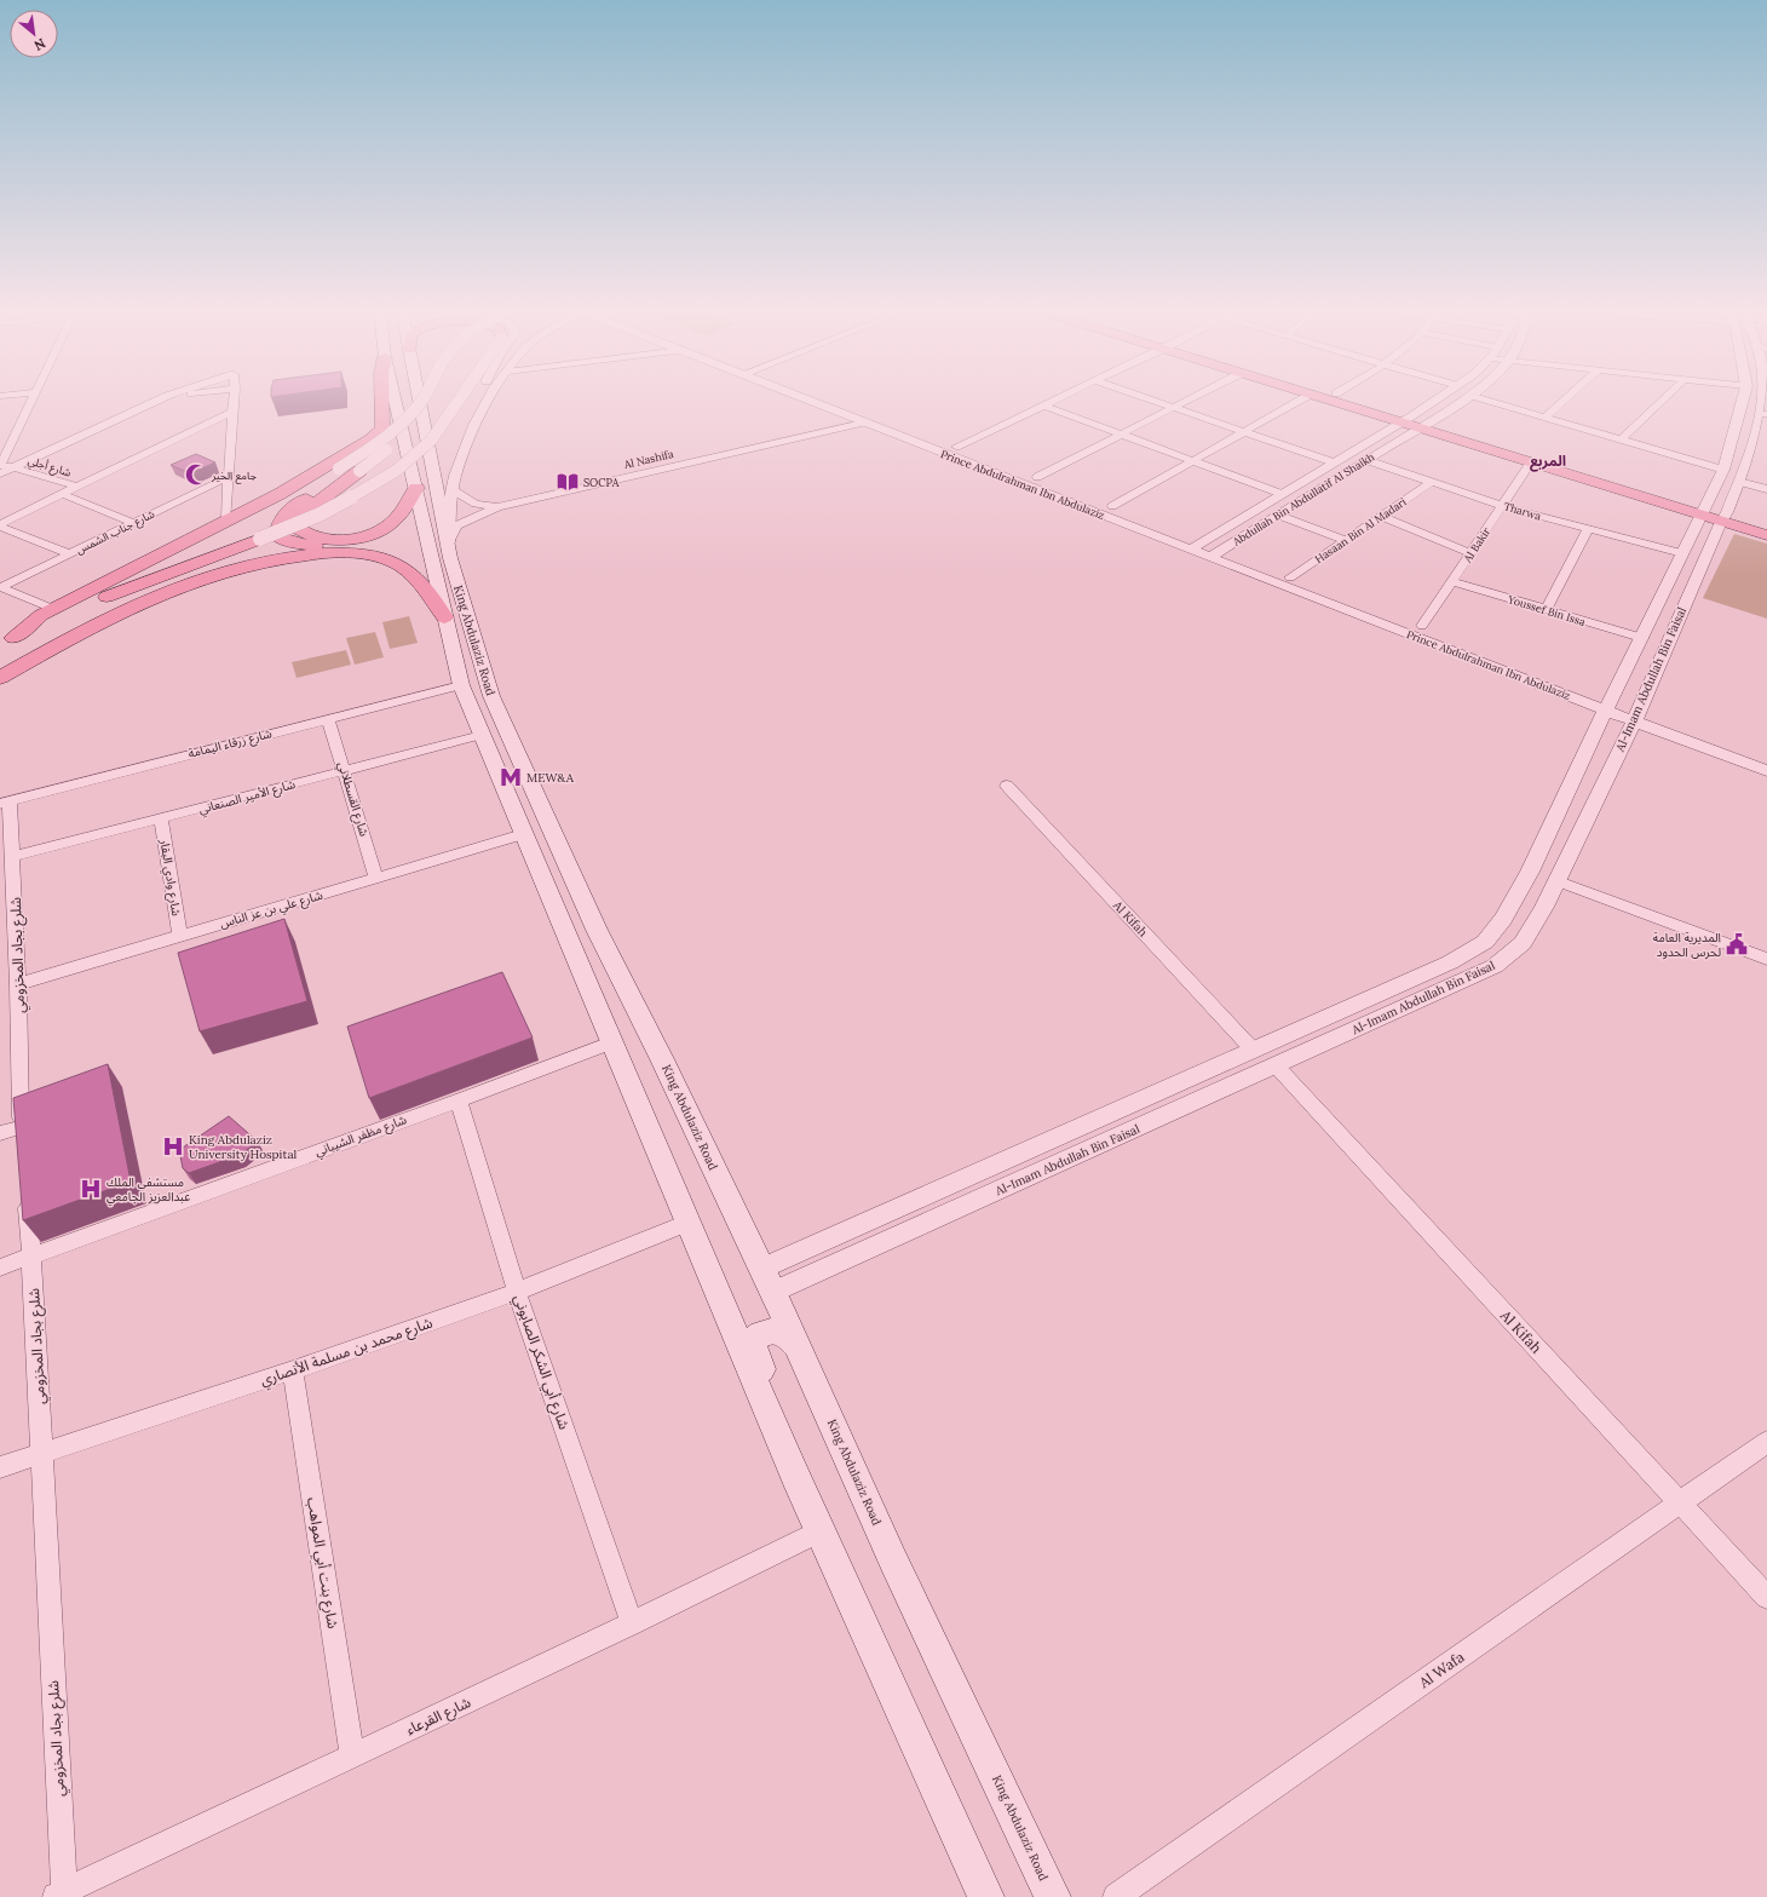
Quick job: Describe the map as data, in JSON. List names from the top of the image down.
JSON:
{
  "streets": {
    "main road": ["King Abdulaziz Road"],
    "street": [
      "Al Nashifa",
      "شارع أجلي",
      "Prince Abdulrahman Ibn Abdulaziz",
      "Abdullah Bin Abdullatif Al Shaikh",
      "Tharwa",
      "Hasaan Bin Al Madari",
      "شارع جناب الشمس",
      "Al Bakir",
      "Youssef Bin Issa",
      "Al-Imam Abdullah Bin Faisal",
      "شارع زرقاء اليمامة",
      "شارع الأمير الصنعاني",
      "شارع القسطلاني",
      "شارع وادي البقار",
      "شارع علي بن عز الناس",
      "Al Kifah",
      "شلرع بجاد المخزومي",
      "شارع مظفر الشيباني",
      "شارع محمد بن مسلمة الأنصاري",
      "شارع أبي الشكر الصابوني",
      "شارع بنت أبي المواهب",
      "Al Wafa",
      "شارع القرعاء"
    ]
  },
  "crossings": [
    ["Al Nashifa", "Prince Abdulrahman Ibn Abdulaziz"],
    ["Prince Abdulrahman Ibn Abdulaziz", "Abdullah Bin Abdullatif Al Shaikh"],
    ["Prince Abdulrahman Ibn Abdulaziz", "Hasaan Bin Al Madari"],
    ["Prince Abdulrahman Ibn Abdulaziz", "Al Bakir"],
    ["Prince Abdulrahman Ibn Abdulaziz", "Al-Imam Abdullah Bin Faisal"],
    ["Abdullah Bin Abdullatif Al Shaikh", "Tharwa"],
    ["Tharwa", "Hasaan Bin Al Madari"],
    ["Tharwa", "Al Bakir"],
    ["Tharwa", "Al-Imam Abdullah Bin Faisal"],
    ["Al Bakir", "Youssef Bin Issa"],
    ["Youssef Bin Issa", "Al-Imam Abdullah Bin Faisal"],
    ["King Abdulaziz Road", "Al-Imam Abdullah Bin Faisal"],
    ["King Abdulaziz Road", "شارع زرقاء اليمامة"],
    ["King Abdulaziz Road", "شارع الأمير الصنعاني"],
    ["King Abdulaziz Road", "شارع علي بن عز الناس"],
    ["King Abdulaziz Road", "شارع مظفر الشيباني"],
    ["King Abdulaziz Road", "شارع محمد بن مسلمة الأنصاري"],
    ["King Abdulaziz Road", "شارع القرعاء"],
    ["Al-Imam Abdullah Bin Faisal", "Al Kifah"],
    ["شارع زرقاء اليمامة", "شارع القسطلاني"],
    ["شارع زرقاء اليمامة", "شلرع بجاد المخزومي"],
    ["شارع الأمير الصنعاني", "شارع القسطلاني"],
    ["شارع الأمير الصنعاني", "شارع وادي البقار"],
    ["شارع الأمير الصنعاني", "شلرع بجاد المخزومي"],
    ["شارع القسطلاني", "شارع علي بن عز الناس"],
    ["شارع وادي البقار", "شارع علي بن عز الناس"],
    ["شارع علي بن عز الناس", "شلرع بجاد المخزومي"],
    ["Al Kifah", "Al Wafa"],
    ["شلرع بجاد المخزومي", "شارع مظفر الشيباني"],
    ["شلرع بجاد المخزومي", "شارع محمد بن مسلمة الأنصاري"],
    ["شلرع بجاد المخزومي", "شارع القرعاء"],
    ["شارع مظفر الشيباني", "شارع أبي الشكر الصابوني"],
    ["شارع محمد بن مسلمة الأنصاري", "شارع أبي الشكر الصابوني"],
    ["شارع محمد بن مسلمة الأنصاري", "شارع بنت أبي المواهب"],
    ["شارع أبي الشكر الصابوني", "شارع القرعاء"],
    ["شارع بنت أبي المواهب", "شارع القرعاء"]
  ],
  "districts": ["المربع"],
  "places": {
    "mosque": ["جامع الخير"],
    "library": ["SOCPA"],
    "metro station": ["MEW&A"],
    "public building": ["المديرية العامة لحرس الحدود"],
    "hospital": ["King Abdulaziz University Hospital", "مستشفى الملك عبدالعزيز الجامعي"]
  },
  "north": "bottom right"
}
